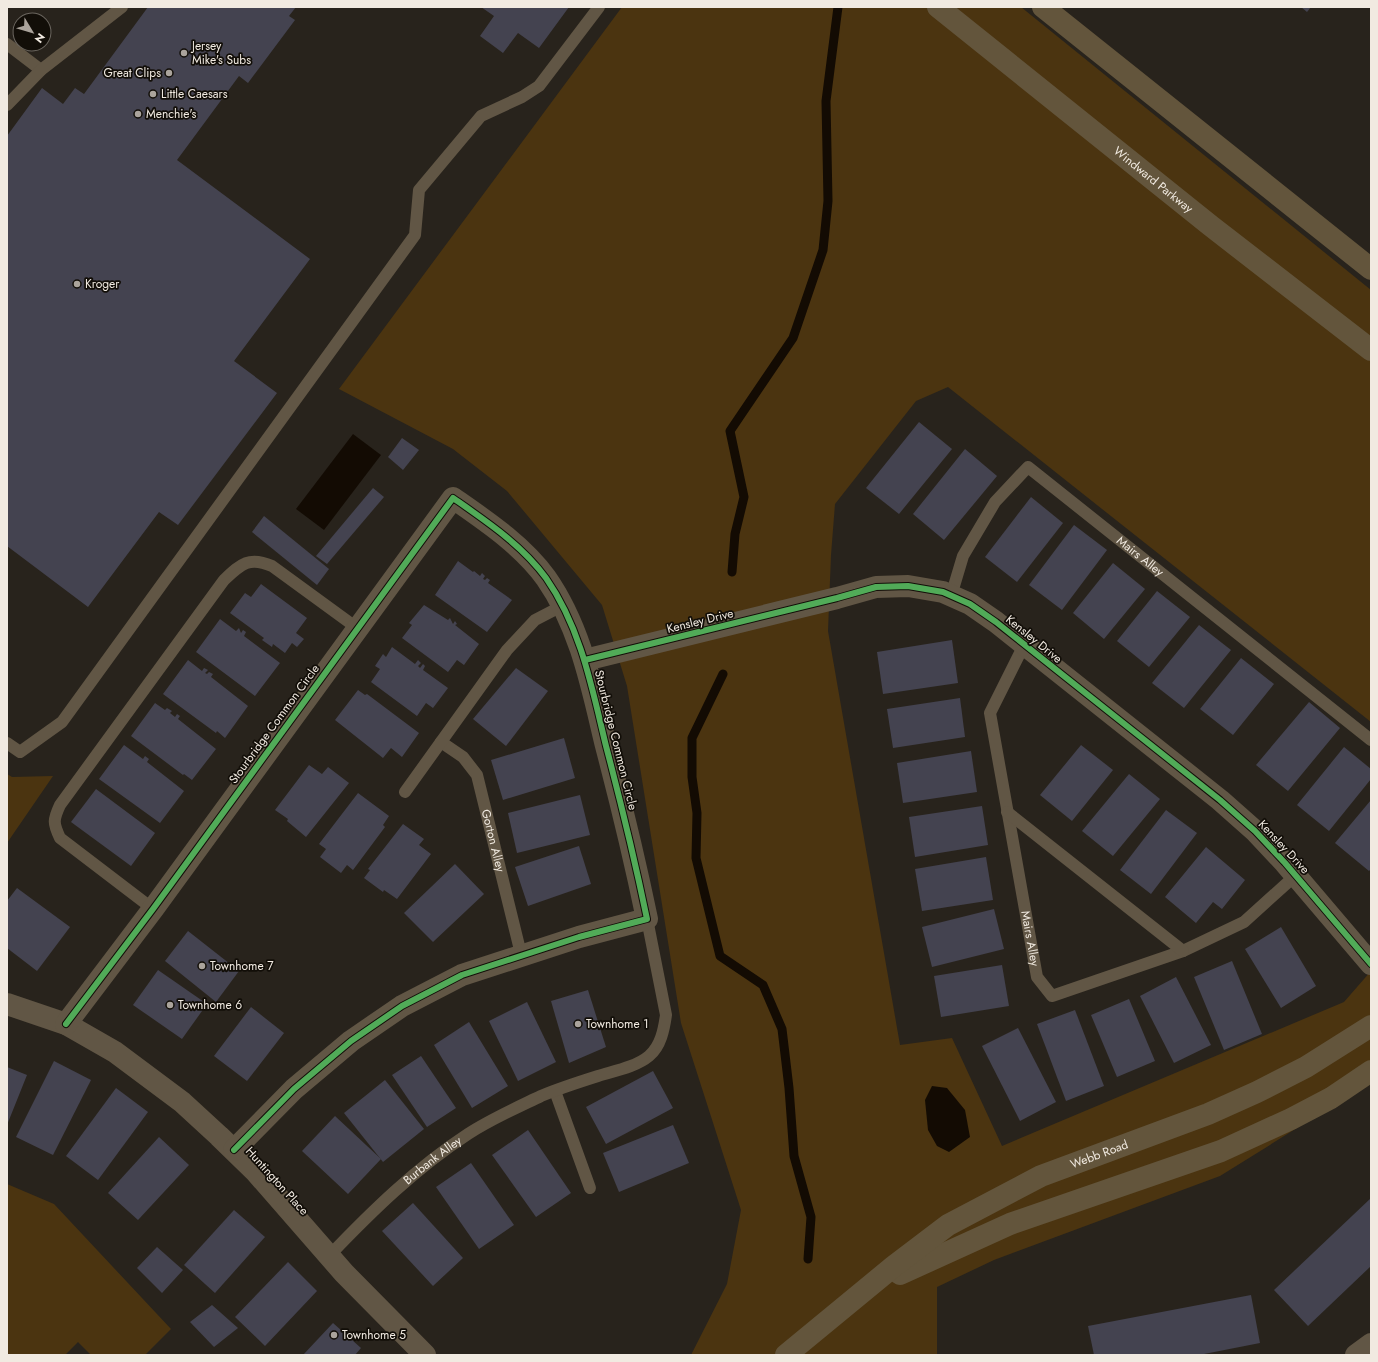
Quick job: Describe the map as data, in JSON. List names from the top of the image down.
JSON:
{
  "streets": {
    "street": [
      "Windward Parkway",
      "Kensley Drive",
      "Stourbridge Common Circle",
      "Webb Road",
      "Huntington Place"
    ],
    "lane": ["Mairs Alley", "Gorton Alley", "Burbank Alley"]
  },
  "crossings": [
    ["Mairs Alley", "Kensley Drive"],
    ["Kensley Drive", "Stourbridge Common Circle"],
    ["Stourbridge Common Circle", "Burbank Alley"],
    ["Stourbridge Common Circle", "Huntington Place"],
    ["Burbank Alley", "Huntington Place"]
  ],
  "places": [
    "Jersey Mike's Subs",
    "Great Clips",
    "Little Caesars",
    "Menchie's",
    "Kroger",
    "Townhome 7",
    "Townhome 6",
    "Townhome 1",
    "Townhome 5"
  ],
  "north": "bottom right"
}
